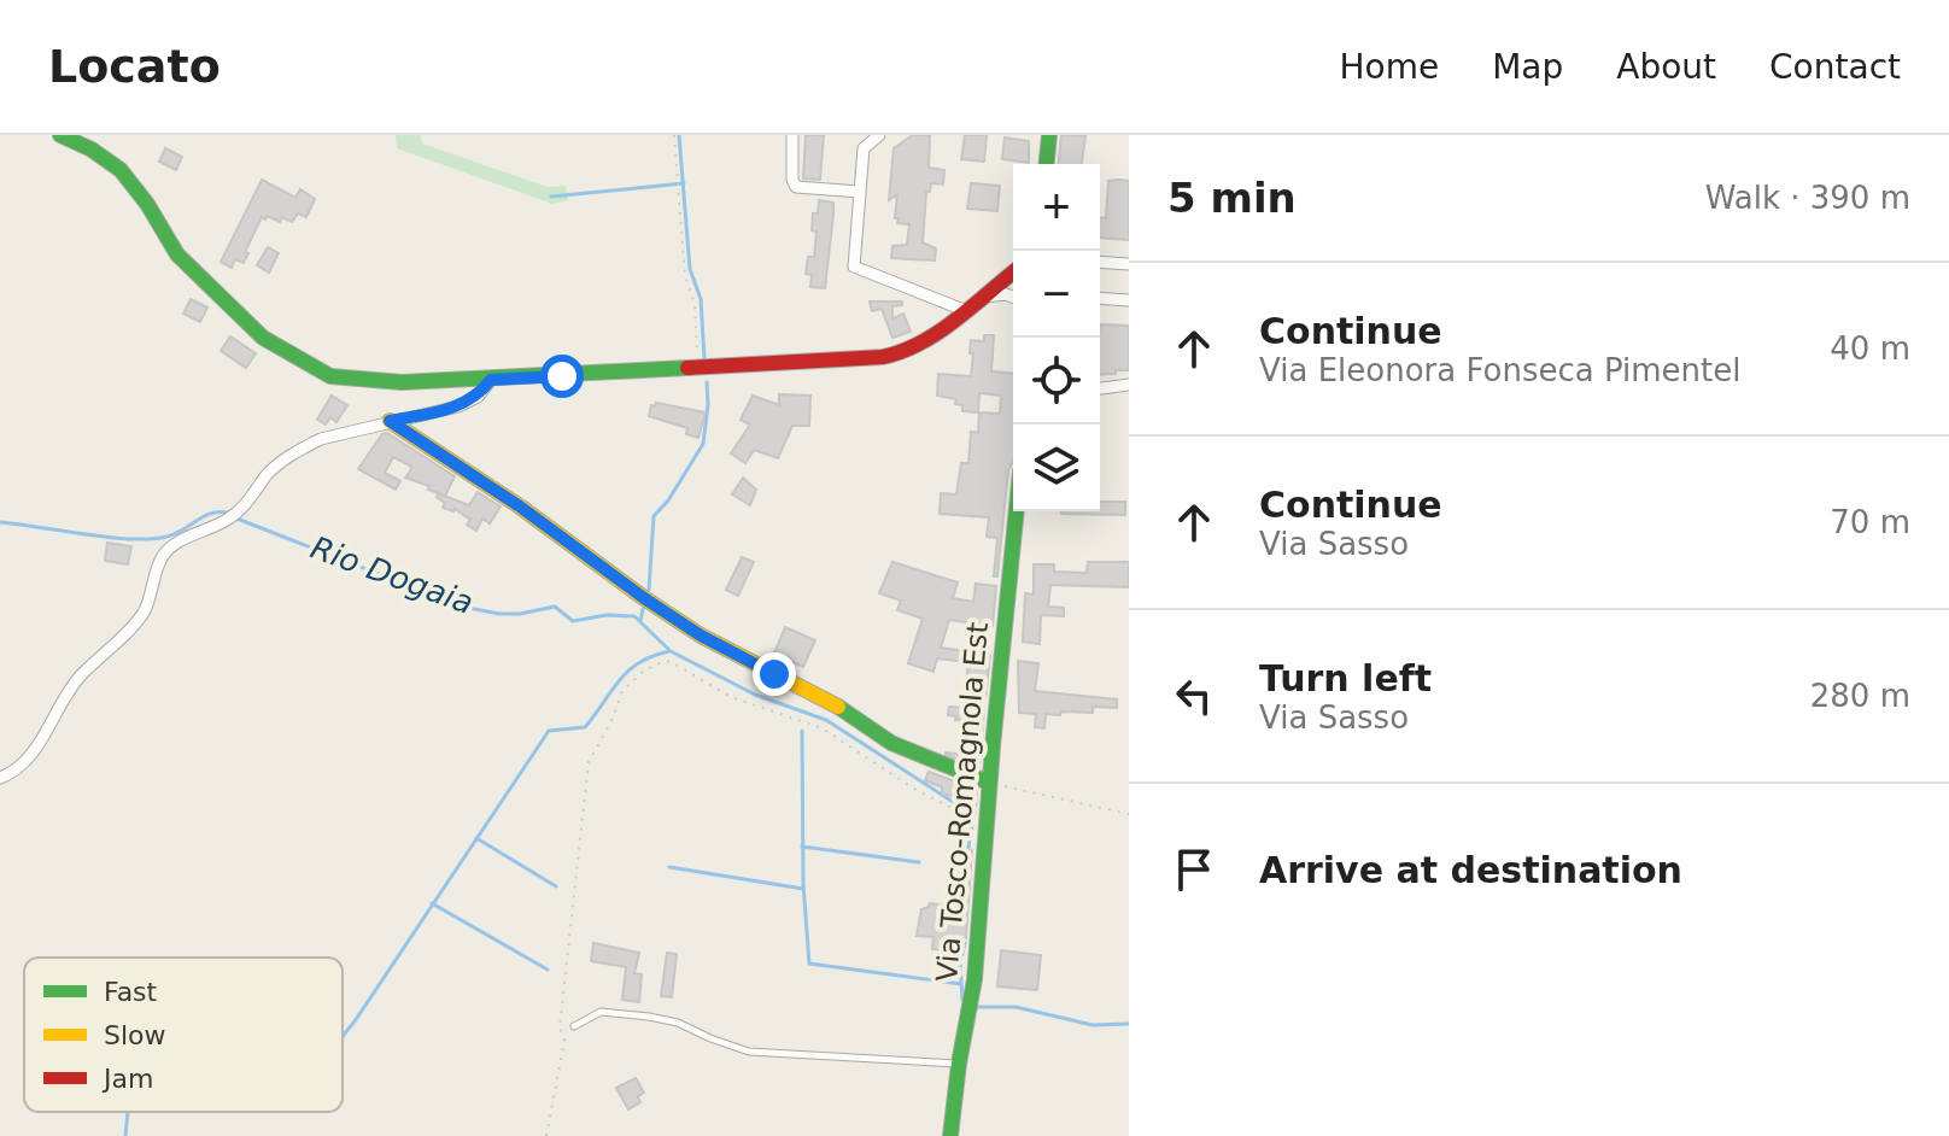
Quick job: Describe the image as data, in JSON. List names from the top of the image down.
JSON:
{
  "streets": {
    "street": ["Via Tosco-Romagnola Est"]
  },
  "water": ["Rio Dogaia"],
  "legend": ["Fast", "Slow", "Jam"],
  "page": {
    "header": "Locato",
    "nav": [
      "Home",
      "Map",
      "About",
      "Contact"
    ],
    "heading": ["5 min", "Walk · 390 m"],
    "map_buttons": ["+", "−"],
    "list": [
      ["Continue", "Via Eleonora Fonseca Pimentel", "40 m"],
      ["Continue", "Via Sasso", "70 m"],
      ["Turn left", "Via Sasso", "280 m"],
      "Arrive at destination"
    ]
  }
}
